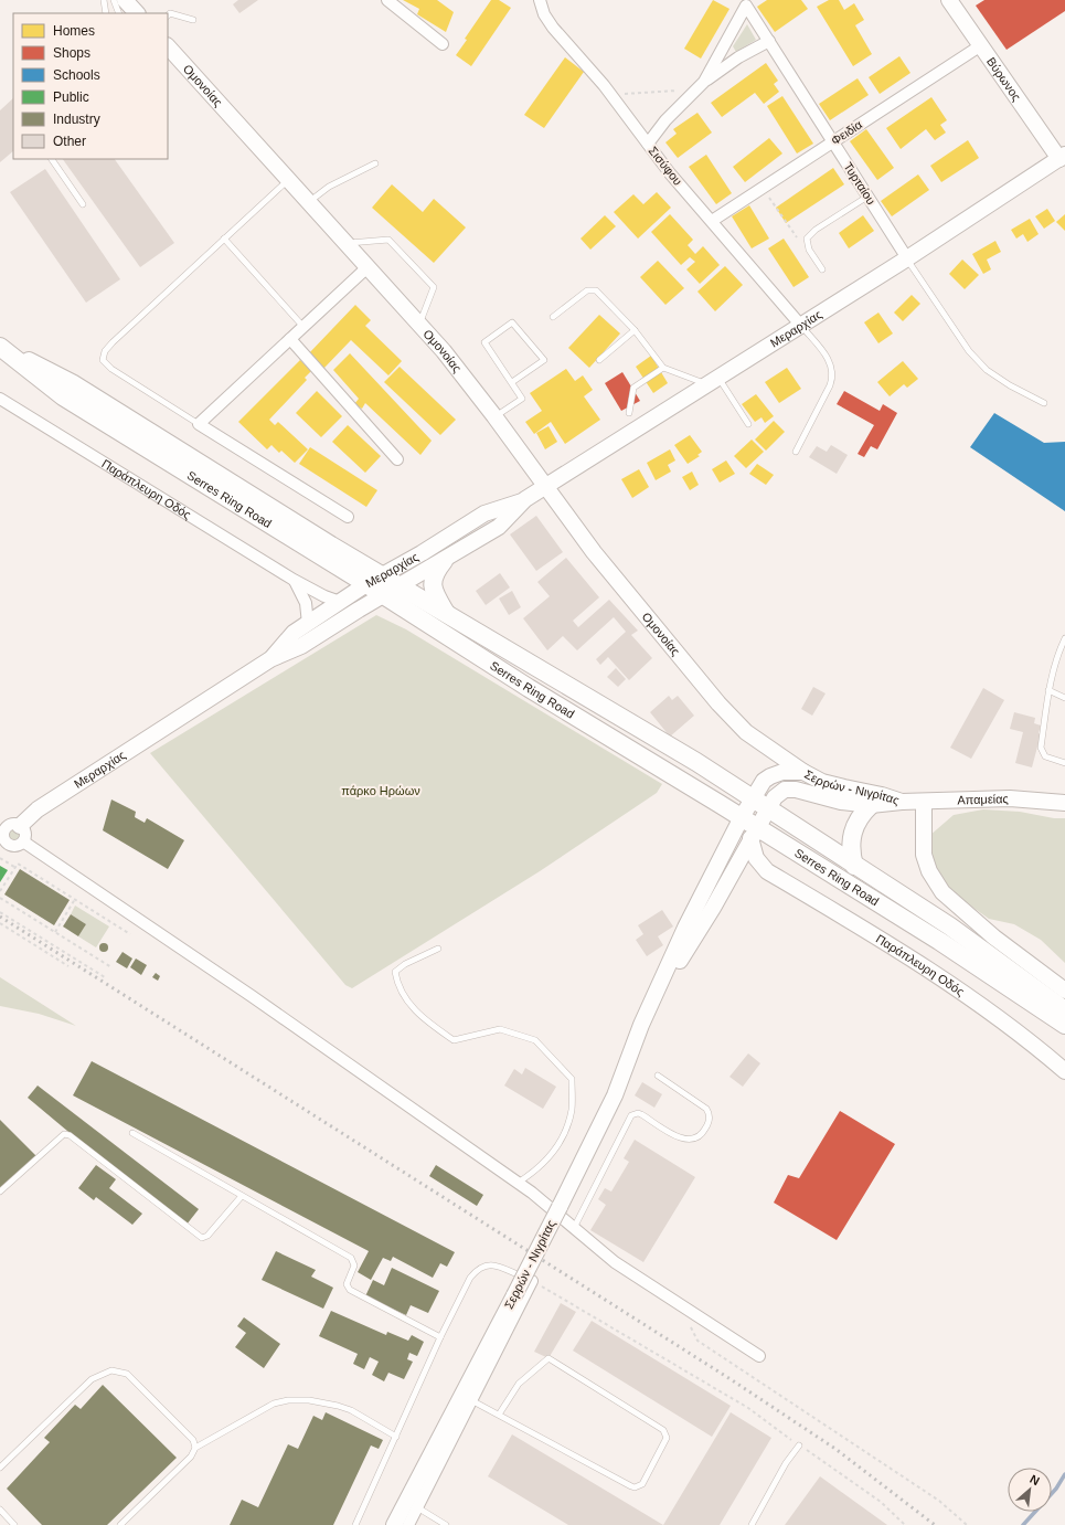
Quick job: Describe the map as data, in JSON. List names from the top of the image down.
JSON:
{
  "streets": {
    "main road": [
      "Βύρωνος",
      "Ομονοίας",
      "Μεραρχίας",
      "Παράπλευρη Οδός",
      "Serres Ring Road",
      "Σερρών - Νιγρίτας",
      "Απαμείας"
    ],
    "street": ["Φειδία", "Σισύφου", "Τυρταίου"]
  },
  "crossings": [
    ["Βύρωνος", "Φειδία"],
    ["Βύρωνος", "Μεραρχίας"],
    ["Ομονοίας", "Μεραρχίας"],
    ["Ομονοίας", "Σερρών - Νιγρίτας"],
    ["Φειδία", "Σισύφου"],
    ["Φειδία", "Τυρταίου"],
    ["Σισύφου", "Τυρταίου"],
    ["Σισύφου", "Μεραρχίας"],
    ["Τυρταίου", "Μεραρχίας"],
    ["Μεραρχίας", "Παράπλευρη Οδός"],
    ["Μεραρχίας", "Serres Ring Road"],
    ["Serres Ring Road", "Σερρών - Νιγρίτας"],
    ["Σερρών - Νιγρίτας", "Απαμείας"]
  ],
  "parks": ["πάρκο Ηρώων"],
  "legend": [
    "Homes",
    "Shops",
    "Schools",
    "Public",
    "Industry",
    "Other"
  ],
  "north": "top right"
}
